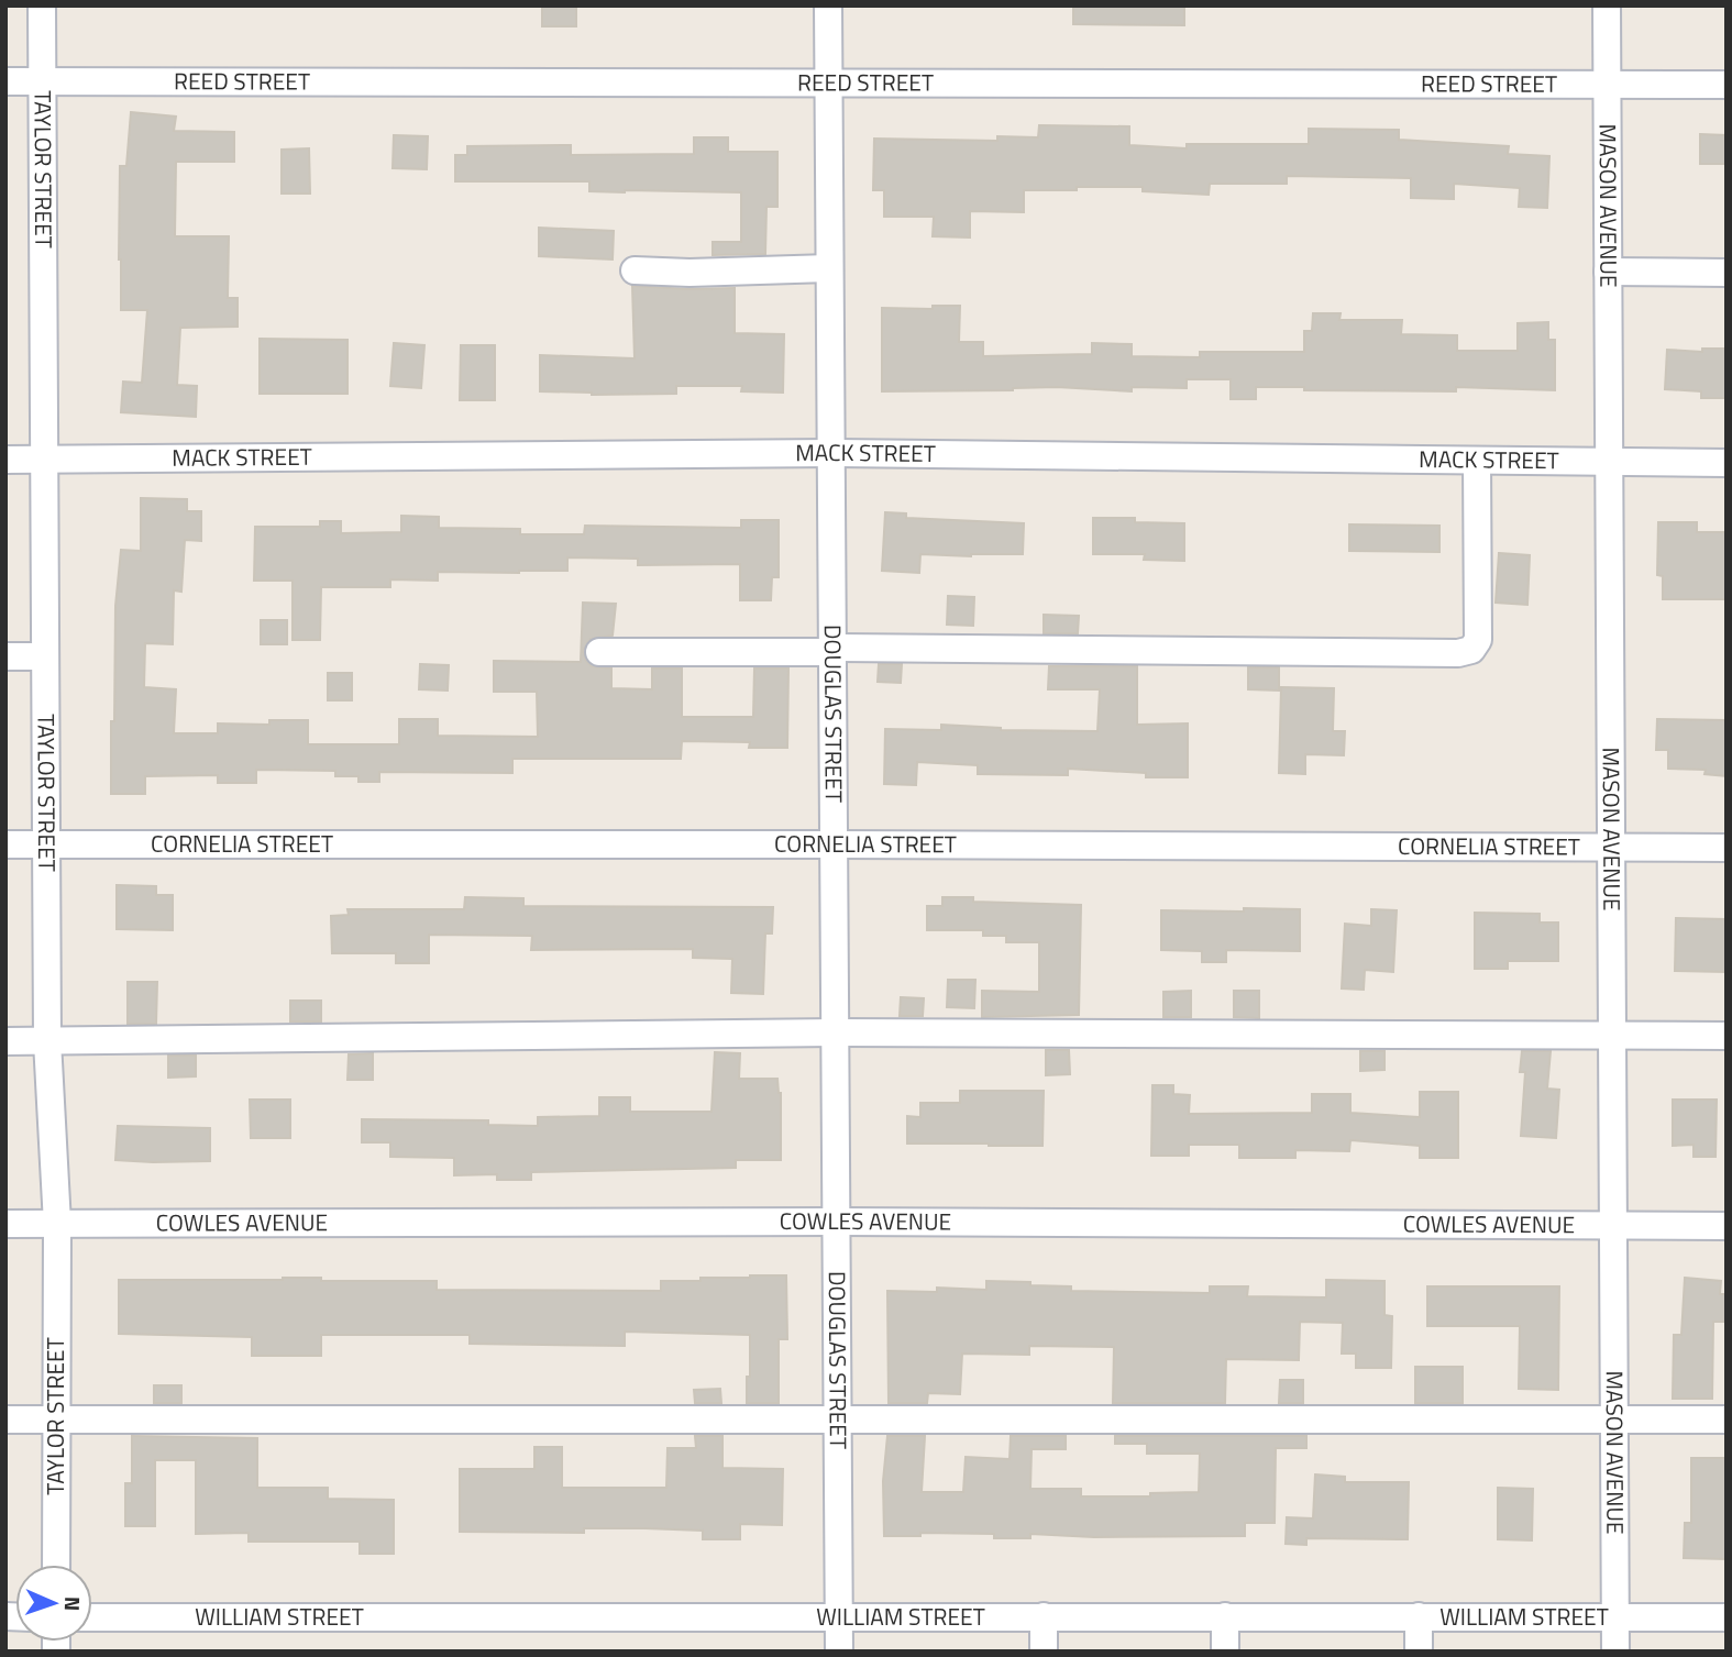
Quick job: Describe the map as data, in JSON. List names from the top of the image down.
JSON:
{
  "streets": {
    "street": [
      "REED STREET",
      "TAYLOR STREET",
      "MASON AVENUE",
      "MACK STREET",
      "DOUGLAS STREET",
      "CORNELIA STREET",
      "COWLES AVENUE",
      "WILLIAM STREET"
    ]
  },
  "crossings": [
    ["REED STREET", "TAYLOR STREET"],
    ["REED STREET", "MASON AVENUE"],
    ["REED STREET", "DOUGLAS STREET"],
    ["TAYLOR STREET", "MACK STREET"],
    ["TAYLOR STREET", "CORNELIA STREET"],
    ["TAYLOR STREET", "COWLES AVENUE"],
    ["MASON AVENUE", "MACK STREET"],
    ["MASON AVENUE", "CORNELIA STREET"],
    ["MASON AVENUE", "COWLES AVENUE"],
    ["MASON AVENUE", "WILLIAM STREET"],
    ["MACK STREET", "DOUGLAS STREET"],
    ["DOUGLAS STREET", "CORNELIA STREET"],
    ["DOUGLAS STREET", "COWLES AVENUE"],
    ["DOUGLAS STREET", "WILLIAM STREET"]
  ],
  "north": "right"
}
